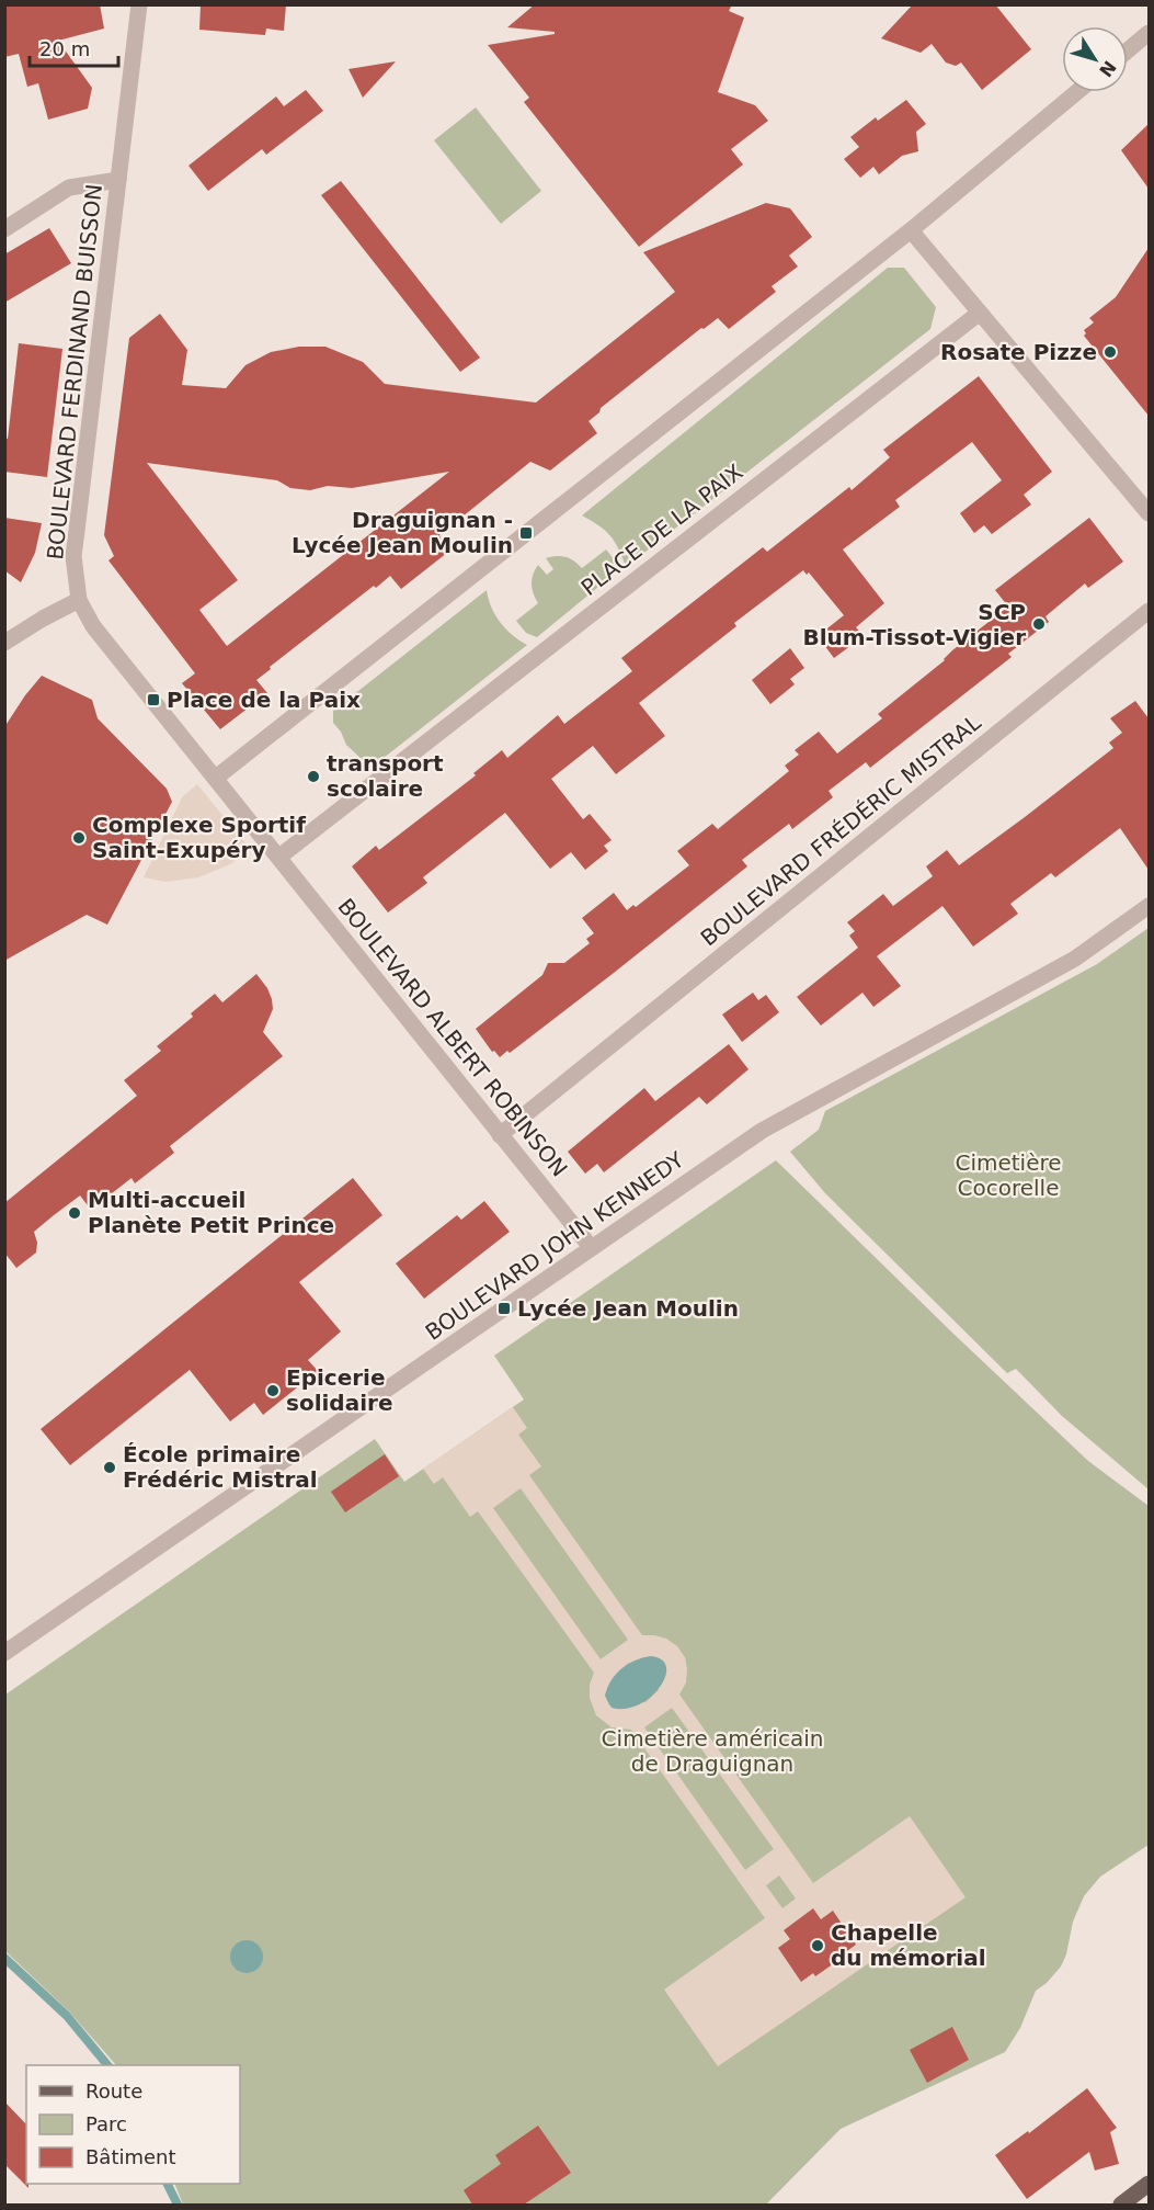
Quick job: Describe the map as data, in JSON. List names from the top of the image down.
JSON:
{
  "streets": {
    "street": [
      "BOULEVARD FERDINAND BUISSON",
      "PLACE DE LA PAIX",
      "BOULEVARD FRÉDÉRIC MISTRAL",
      "BOULEVARD ALBERT ROBINSON",
      "BOULEVARD JOHN KENNEDY"
    ]
  },
  "crossings": [
    ["PLACE DE LA PAIX", "BOULEVARD ALBERT ROBINSON"],
    ["BOULEVARD FRÉDÉRIC MISTRAL", "BOULEVARD ALBERT ROBINSON"],
    ["BOULEVARD ALBERT ROBINSON", "BOULEVARD JOHN KENNEDY"]
  ],
  "parks": ["Cimetière Cocorelle", "Cimetière américain de Draguignan"],
  "places": {
    "other": [
      "Rosate Pizze",
      "SCP Blum-Tissot-Vigier",
      "transport scolaire",
      "Complexe Sportif Saint-Exupéry",
      "Multi-accueil Planète Petit Prince",
      "Epicerie solidaire",
      "École primaire Frédéric Mistral",
      "Chapelle du mémorial"
    ],
    "transit": ["Draguignan - Lycée Jean Moulin", "Place de la Paix", "Lycée Jean Moulin"]
  },
  "legend": ["Route", "Parc", "Bâtiment"],
  "scale_bar": "20 m",
  "north": "bottom right"
}
